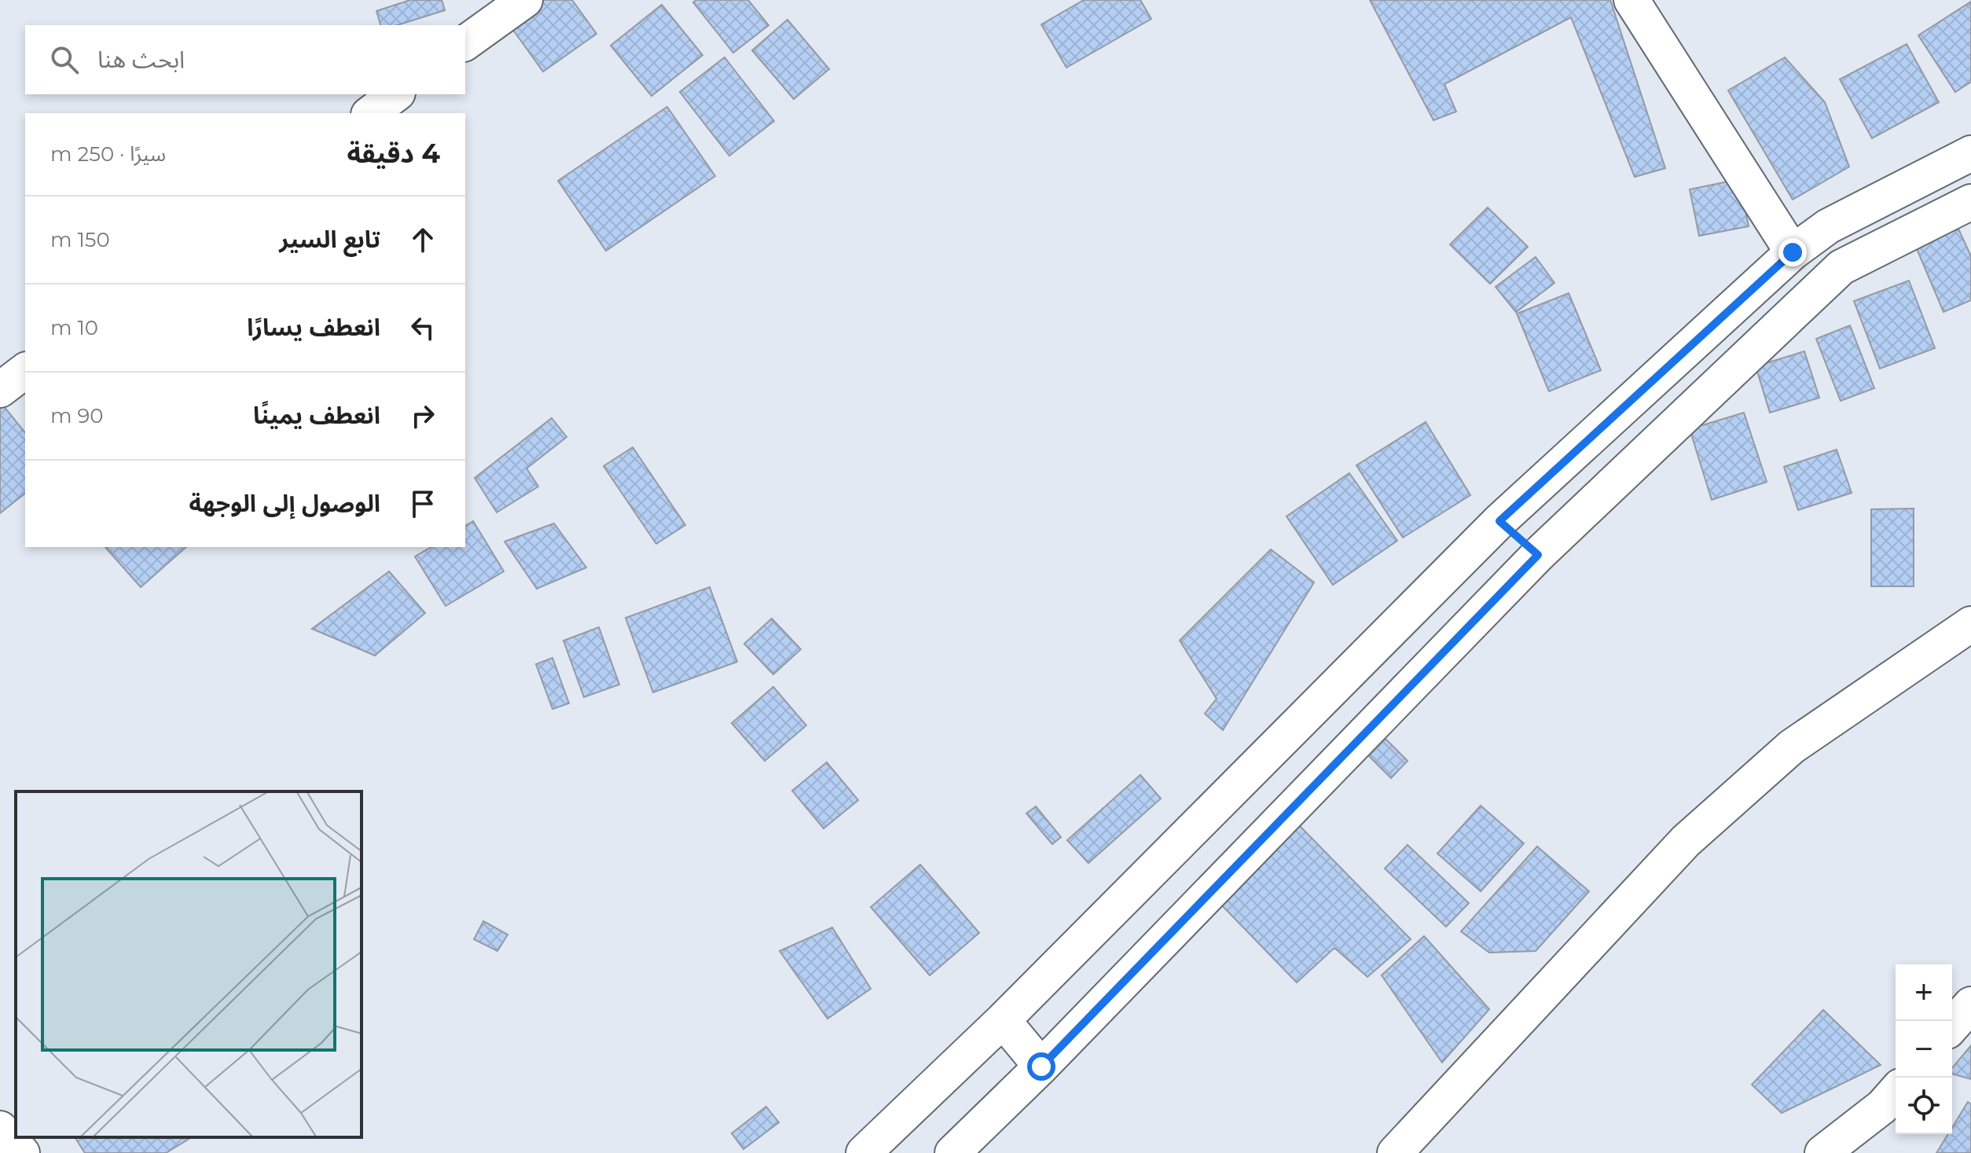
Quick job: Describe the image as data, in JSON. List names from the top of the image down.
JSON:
{
  "page": {
    "search": "ابحث هنا",
    "heading": ["4 دقيقة", "سيرًا · 250 m"],
    "list": [
      ["تابع السير", "150 m"],
      ["انعطف يسارًا", "10 m"],
      ["انعطف يمينًا", "90 m"],
      "الوصول إلى الوجهة"
    ],
    "map_buttons": ["+", "−"]
  }
}
